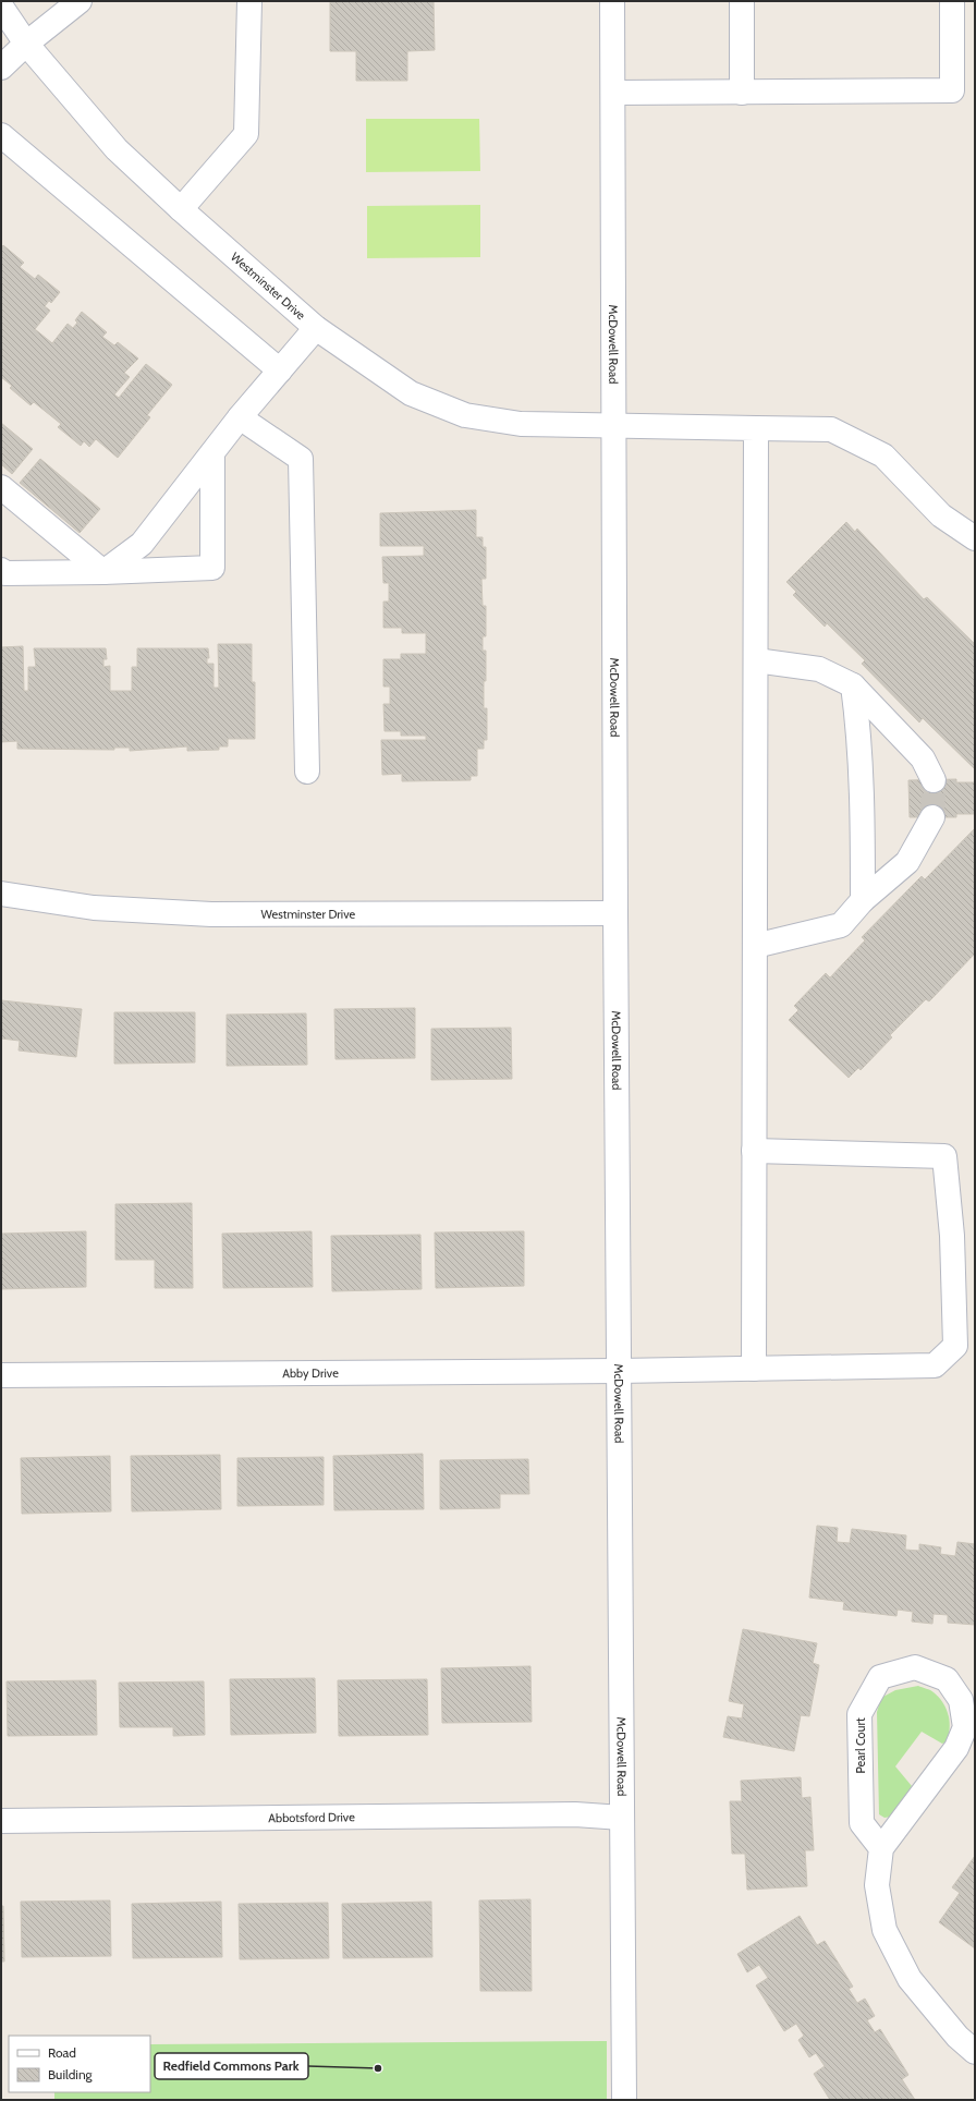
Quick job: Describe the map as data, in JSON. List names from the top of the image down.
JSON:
{
  "streets": {
    "street": [
      "Westminster Drive",
      "McDowell Road",
      "Abby Drive",
      "Pearl Court",
      "Abbotsford Drive"
    ]
  },
  "crossings": [
    ["Westminster Drive", "McDowell Road"],
    ["McDowell Road", "Abby Drive"],
    ["McDowell Road", "Abbotsford Drive"]
  ],
  "places": ["Redfield Commons Park"],
  "legend": ["Road", "Building"]
}
